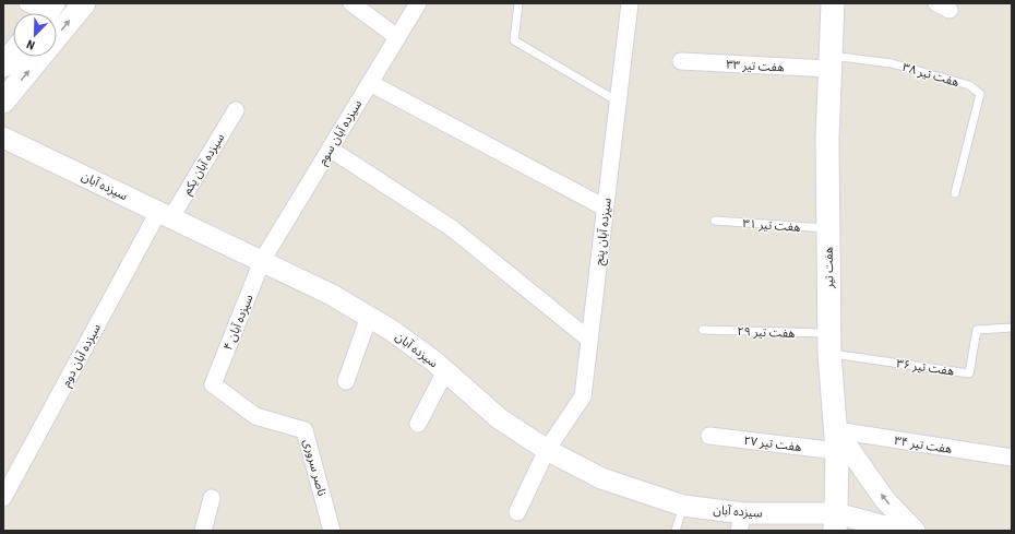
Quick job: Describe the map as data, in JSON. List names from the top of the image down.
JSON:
{
  "streets": {
    "main road": ["هفت تیر"],
    "street": [
      "هفت تیر ۳۳",
      "سیزده آبان سوم",
      "سیزده آبان یکم",
      "سیزده آبان",
      "سیزده آبان پنج",
      "سیزده آبان ۴",
      "سیزده آبان دوم",
      "هفت تیر ۲۷",
      "هفت تیر ۳۴",
      "ناصر سروری"
    ],
    "lane": [
      "هفت تیر ۳۸",
      "هفت تیر ۳۱",
      "هفت تیر ۲۹",
      "هفت تیر ۳۶"
    ]
  },
  "crossings": [
    ["هفت تیر ۳۳", "هفت تیر ۳۸"],
    ["هفت تیر ۳۳", "هفت تیر"],
    ["هفت تیر ۳۸", "هفت تیر"],
    ["سیزده آبان سوم", "سیزده آبان"],
    ["سیزده آبان سوم", "سیزده آبان ۴"],
    ["سیزده آبان یکم", "سیزده آبان"],
    ["سیزده آبان یکم", "سیزده آبان دوم"],
    ["سیزده آبان", "سیزده آبان پنج"],
    ["سیزده آبان", "هفت تیر"],
    ["سیزده آبان", "سیزده آبان ۴"],
    ["سیزده آبان", "سیزده آبان دوم"],
    ["هفت تیر ۳۱", "هفت تیر"],
    ["هفت تیر", "هفت تیر ۲۹"],
    ["هفت تیر", "هفت تیر ۳۶"],
    ["هفت تیر", "هفت تیر ۲۷"],
    ["هفت تیر", "هفت تیر ۳۴"],
    ["سیزده آبان ۴", "ناصر سروری"],
    ["هفت تیر ۲۹", "هفت تیر ۳۶"],
    ["هفت تیر ۲۷", "هفت تیر ۳۴"]
  ],
  "north": "bottom left"
}
